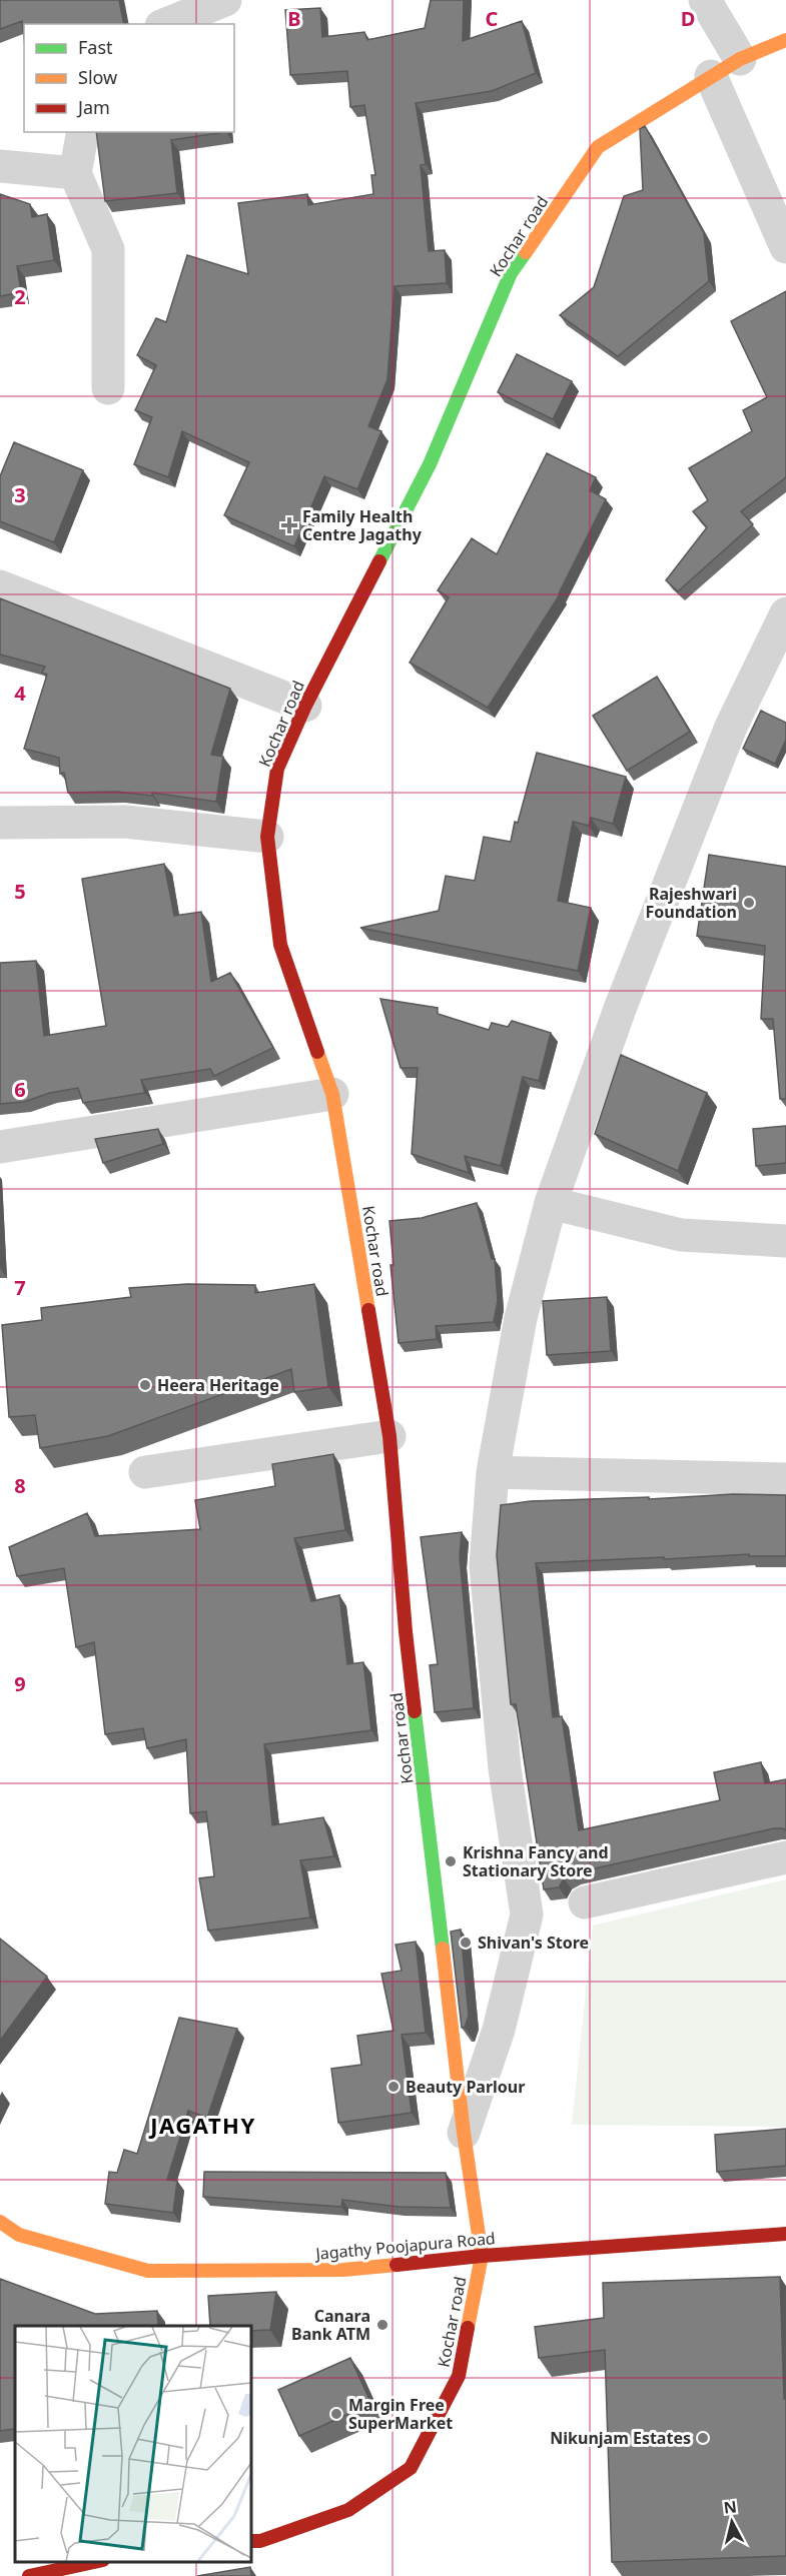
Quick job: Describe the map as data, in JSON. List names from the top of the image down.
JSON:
{
  "streets": {
    "street": ["Kochar road", "Jagathy Poojapura Road"]
  },
  "crossings": [
    ["Kochar road", "Jagathy Poojapura Road"]
  ],
  "districts": ["JAGATHY"],
  "places": {
    "health": ["Family Health Centre Jagathy"],
    "other": [
      "Rajeshwari Foundation",
      "Heera Heritage",
      "Krishna Fancy and Stationary Store",
      "Shivan's Store",
      "Beauty Parlour",
      "Canara Bank ATM",
      "Margin Free SuperMarket",
      "Nikunjam Estates"
    ]
  },
  "legend": ["Fast", "Slow", "Jam"],
  "north": "top",
  "grid": {
    "columns": ["B", "C", "D"],
    "rows": [
      "2",
      "3",
      "4",
      "5",
      "6",
      "7",
      "8",
      "9"
    ]
  }
}
